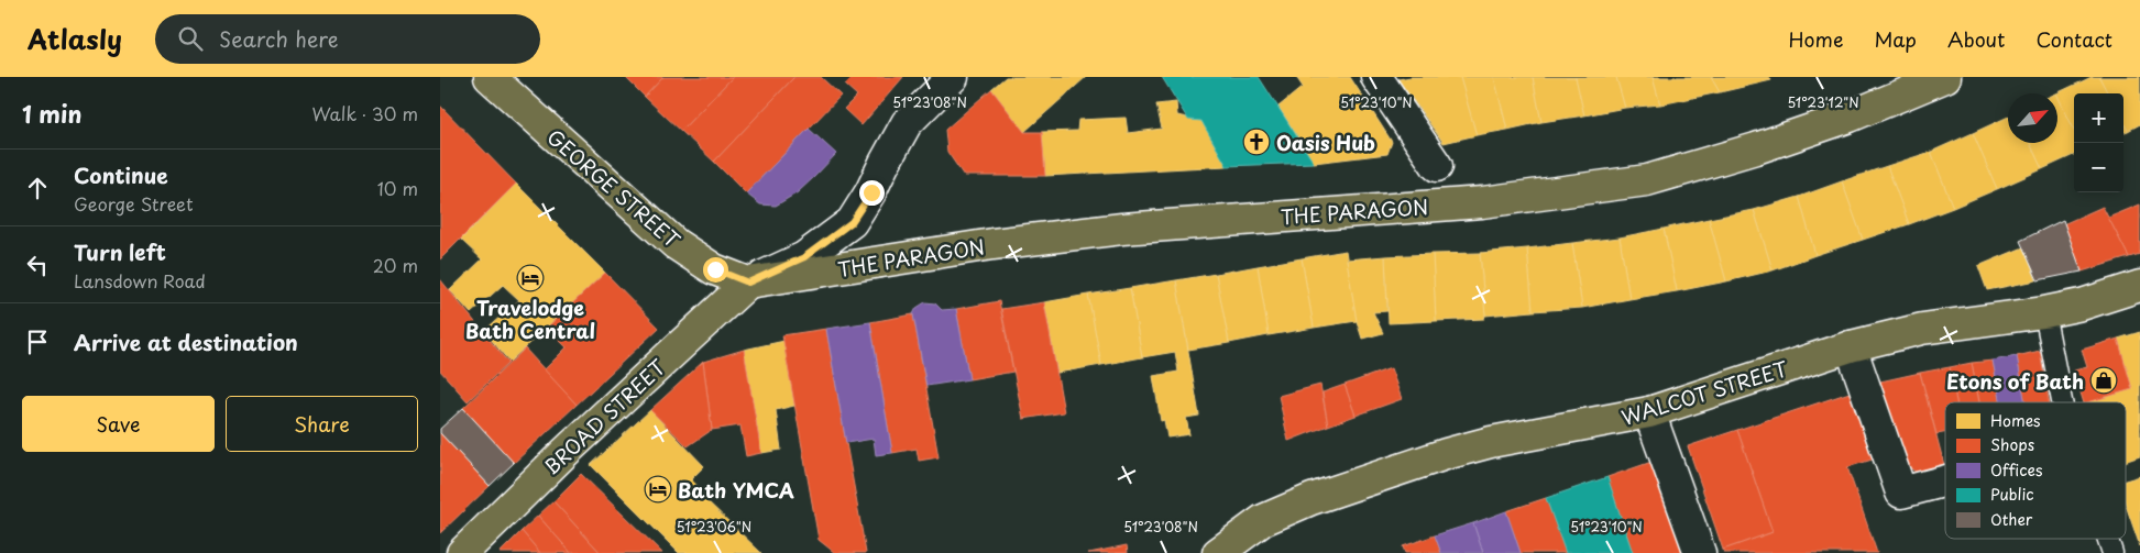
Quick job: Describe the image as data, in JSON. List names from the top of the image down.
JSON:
{
  "streets": {
    "main road": [
      "GEORGE STREET",
      "THE PARAGON",
      "WALCOT STREET",
      "BROAD STREET"
    ]
  },
  "crossings": [
    ["GEORGE STREET", "THE PARAGON"],
    ["GEORGE STREET", "BROAD STREET"],
    ["THE PARAGON", "BROAD STREET"]
  ],
  "places": {
    "church": ["Oasis Hub"],
    "hotel": ["Travelodge Bath Central", "Bath YMCA"],
    "shop": ["Etons of Bath"]
  },
  "legend": [
    "Homes",
    "Shops",
    "Offices",
    "Public",
    "Other"
  ],
  "north": "top right",
  "page": {
    "header": "Atlasly",
    "search": "Search here",
    "nav": [
      "Home",
      "Map",
      "About",
      "Contact"
    ],
    "heading": ["1 min", "Walk · 30 m"],
    "map_buttons": ["+", "−"],
    "list": [
      ["Continue", "George Street", "10 m"],
      ["Turn left", "Lansdown Road", "20 m"],
      "Arrive at destination"
    ],
    "buttons": ["Save", "Share"]
  },
  "coordinates": [
    "51°23'08\"N",
    "51°23'10\"N",
    "51°23'12\"N",
    "51°23'06\"N"
  ]
}
